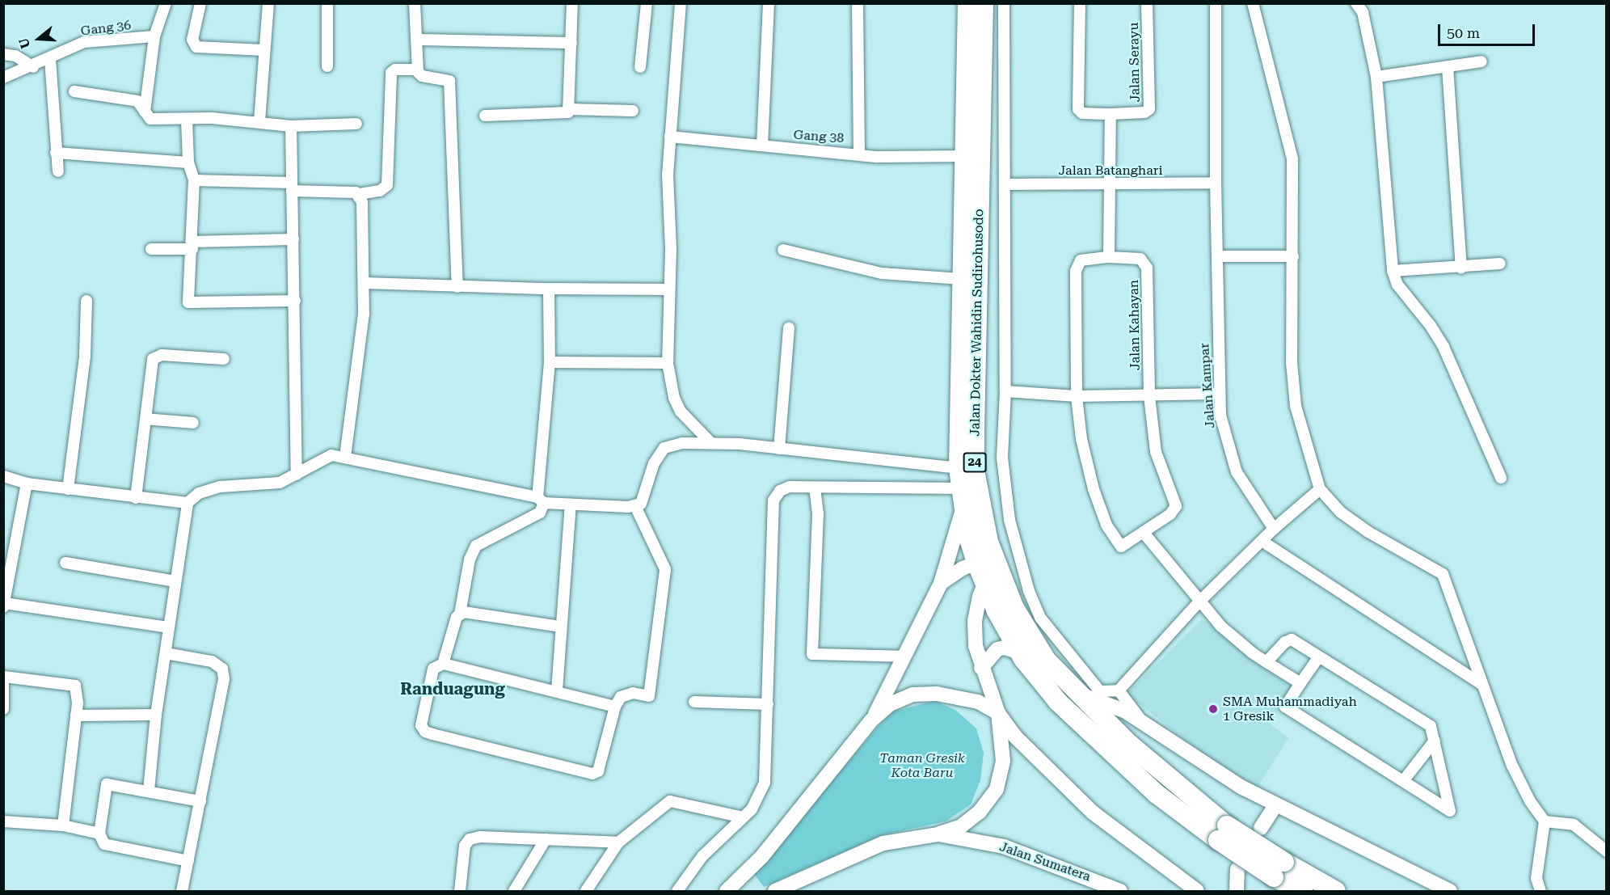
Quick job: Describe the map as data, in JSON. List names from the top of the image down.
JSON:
{
  "streets": {
    "highway": ["Jalan Dokter Wahidin Sudirohusodo", "24"],
    "main road": ["Jalan Sumatera"],
    "street": [
      "Gang 36",
      "Jalan Serayu",
      "Gang 38",
      "Jalan Batanghari",
      "Jalan Kahayan",
      "Jalan Kampar"
    ]
  },
  "crossings": [
    ["Gang 38", "Jalan Dokter Wahidin Sudirohusodo"],
    ["Jalan Batanghari", "Jalan Kampar"]
  ],
  "districts": ["Randuagung"],
  "parks": ["Taman Gresik Kota Baru"],
  "places": ["SMA Muhammadiyah 1 Gresik"],
  "scale_bar": "50 m",
  "north": "left"
}
